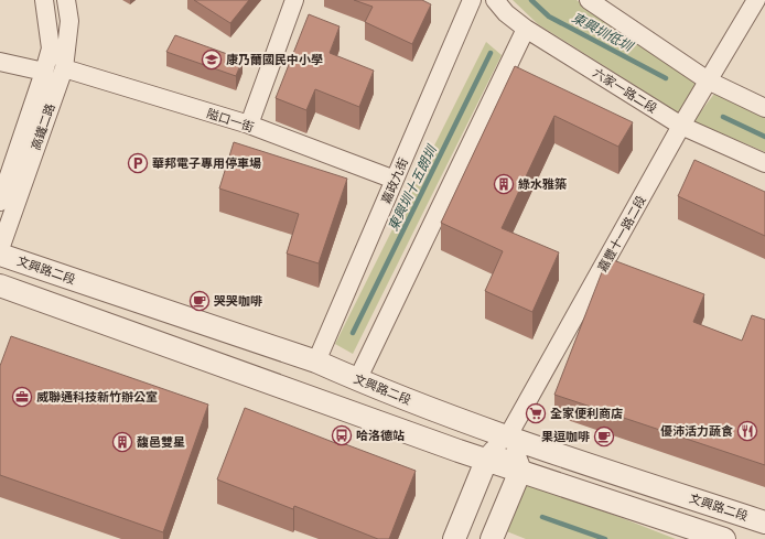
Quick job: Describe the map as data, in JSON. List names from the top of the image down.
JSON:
{
  "streets": {
    "street": [
      "六家一路二段",
      "隘口一街",
      "高鐵二路",
      "嘉政九街",
      "嘉豐十一路二段",
      "文興路二段"
    ]
  },
  "crossings": [
    ["六家一路二段", "嘉豐十一路二段"],
    ["隘口一街", "高鐵二路"],
    ["隘口一街", "嘉政九街"],
    ["嘉政九街", "文興路二段"],
    ["嘉豐十一路二段", "文興路二段"]
  ],
  "water": ["東興圳低圳", "東興圳十五朗圳"],
  "places": {
    "school or university": ["康乃薾國民中小學"],
    "parking": ["華邦電子專用停車場"],
    "building": ["綠水雅築", "馥邑雙星"],
    "cafe": ["哭哭咖啡", "果逗咖啡"],
    "office": ["威聯通科技新竹辦公室"],
    "supermarket": ["全家便利商店"],
    "restaurant": ["優沛活力蔬食"],
    "bus stop": ["哈洛德站"]
  }
}
